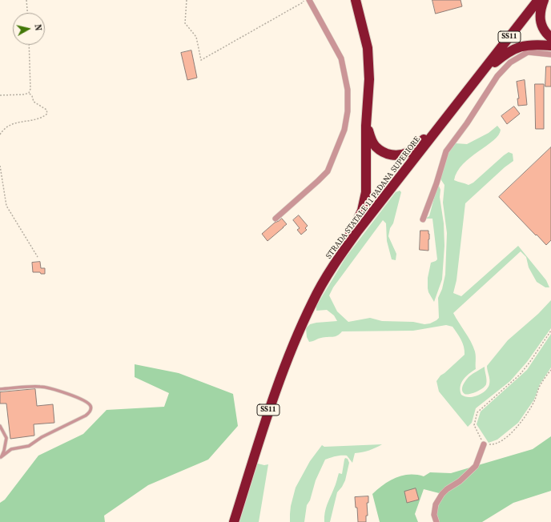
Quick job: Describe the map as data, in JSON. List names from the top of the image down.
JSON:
{
  "streets": {
    "highway": ["SS11", "STRADA STATALE 11 PADANA SUPERIORE"]
  },
  "north": "right"
}
